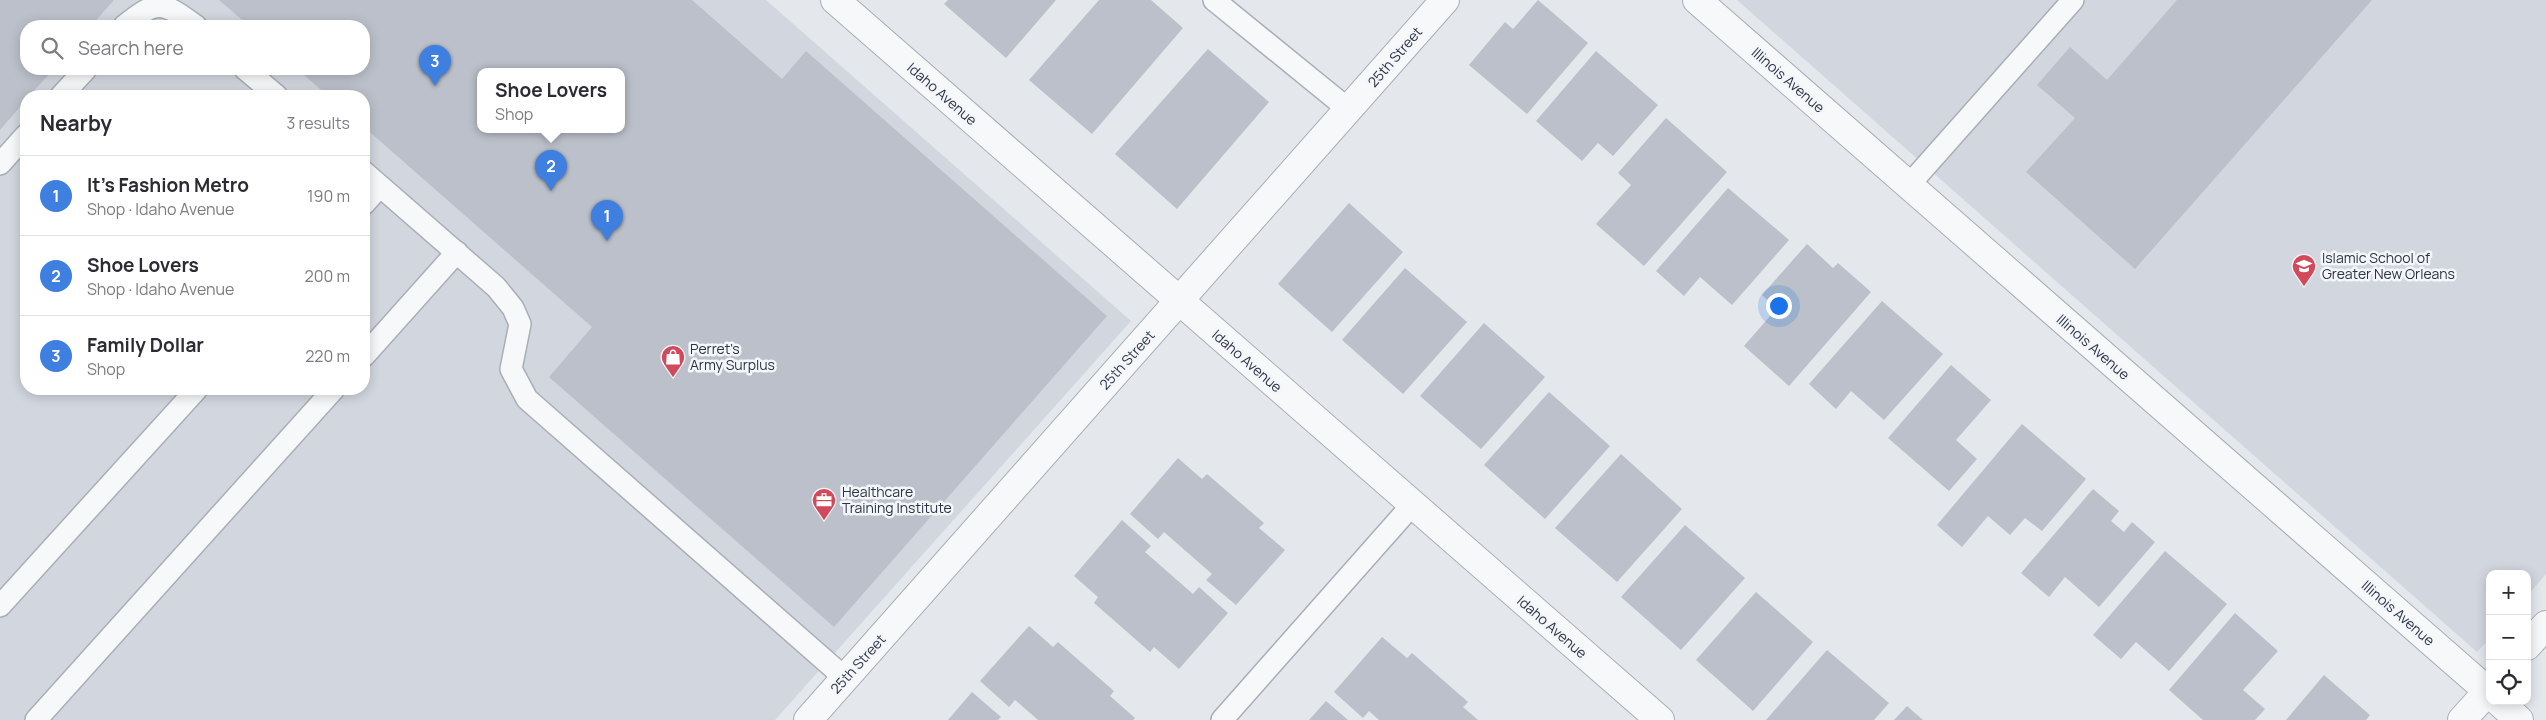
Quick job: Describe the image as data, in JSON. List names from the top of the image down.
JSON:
{
  "streets": {
    "street": ["25th Street", "Illinois Avenue", "Idaho Avenue"]
  },
  "crossings": [
    ["25th Street", "Idaho Avenue"]
  ],
  "places": {
    "school or university": ["Islamic School of Greater New Orleans"],
    "shop": ["Perret's Army Surplus"],
    "office": ["Healthcare Training Institute"]
  },
  "page": {
    "search": "Search here",
    "pins": ["3", "2", "1"],
    "popup": ["Shoe Lovers", "Shop"],
    "heading": ["Nearby", "3 results"],
    "list": [
      {
        "mark": "1",
        "name": "It's Fashion Metro",
        "note": "Shop · Idaho Avenue",
        "value": "190 m"
      },
      {
        "mark": "2",
        "name": "Shoe Lovers",
        "note": "Shop · Idaho Avenue",
        "value": "200 m"
      },
      {
        "mark": "3",
        "name": "Family Dollar",
        "note": "Shop",
        "value": "220 m"
      }
    ],
    "map_buttons": ["+", "−"]
  }
}
